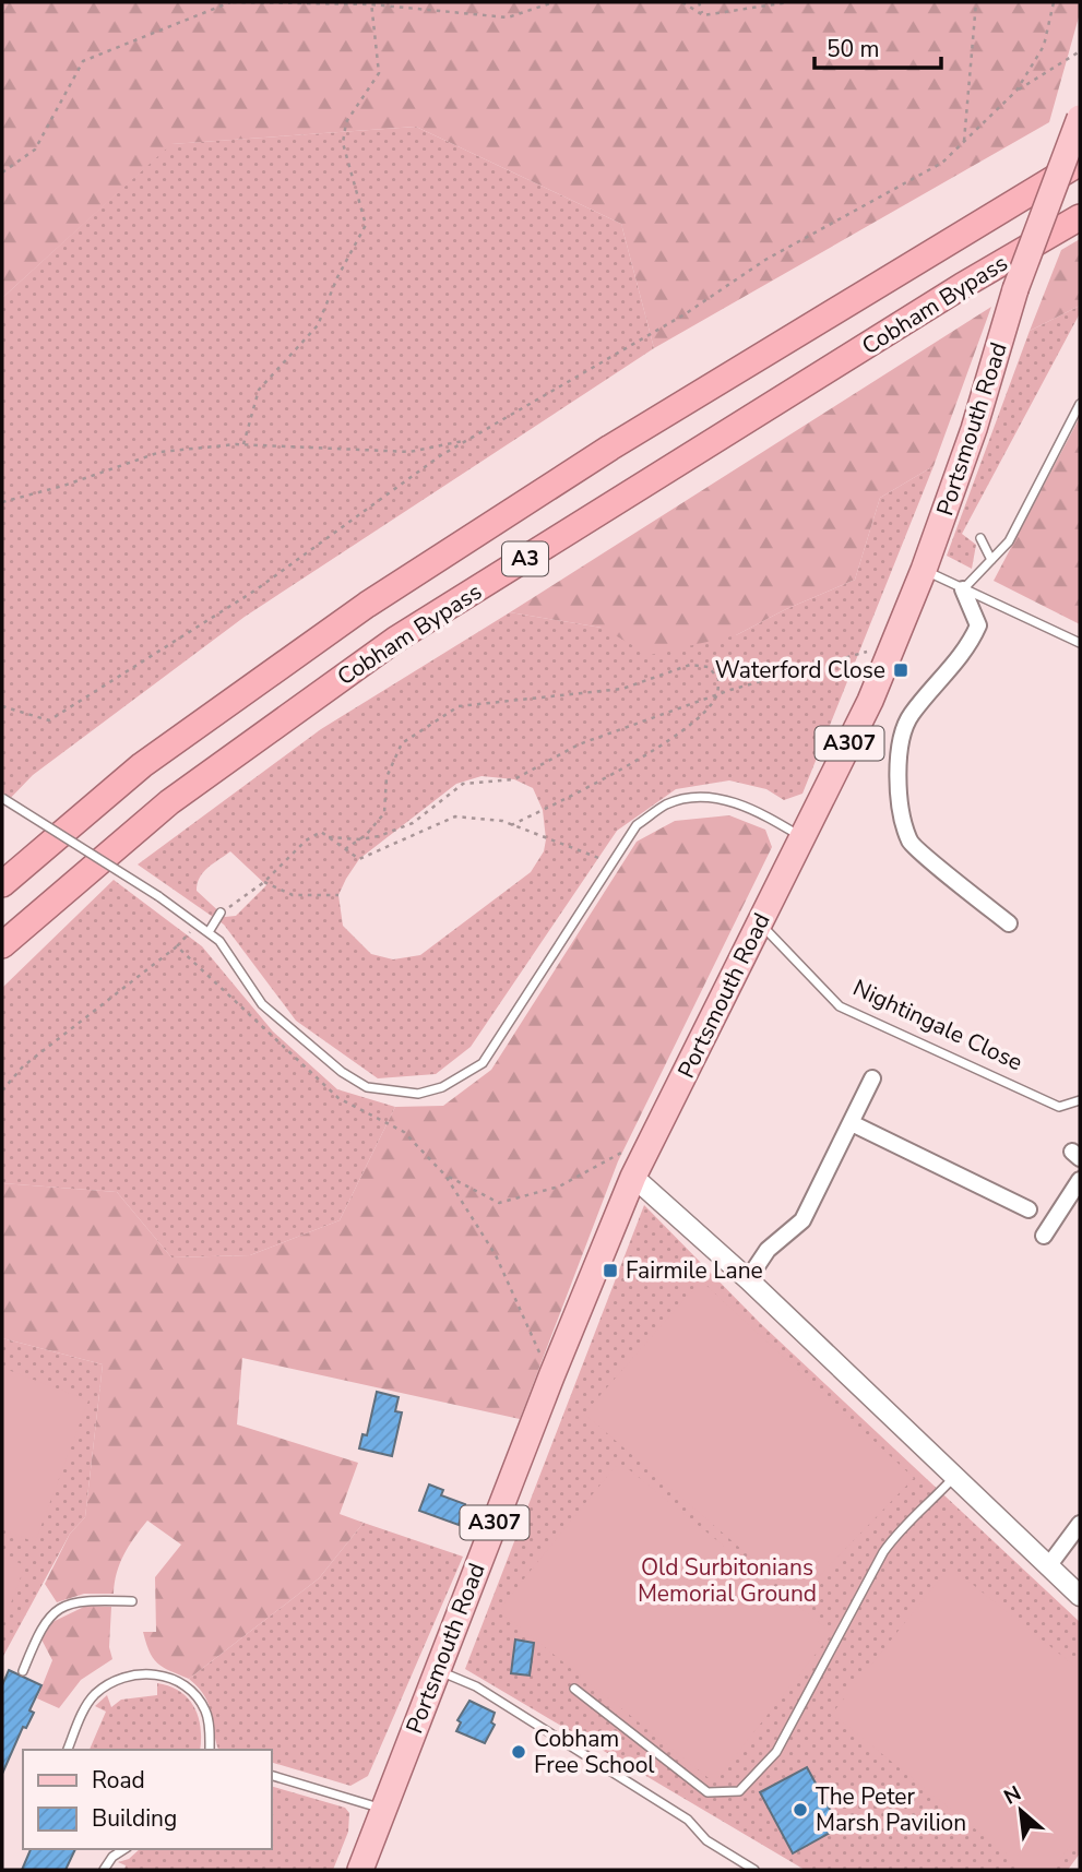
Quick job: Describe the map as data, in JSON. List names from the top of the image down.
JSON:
{
  "streets": {
    "highway": ["Cobham Bypass", "A3"],
    "main road": ["Portsmouth Road", "A307"],
    "lane": ["Nightingale Close"]
  },
  "crossings": [
    ["Portsmouth Road", "Nightingale Close"]
  ],
  "parks": ["Old Surbitonians Memorial Ground"],
  "places": {
    "transit": ["Waterford Close", "Fairmile Lane"],
    "other": ["Cobham Free School", "The Peter Marsh Pavilion"]
  },
  "legend": ["Road", "Building"],
  "scale_bar": "50 m",
  "north": "top left"
}
